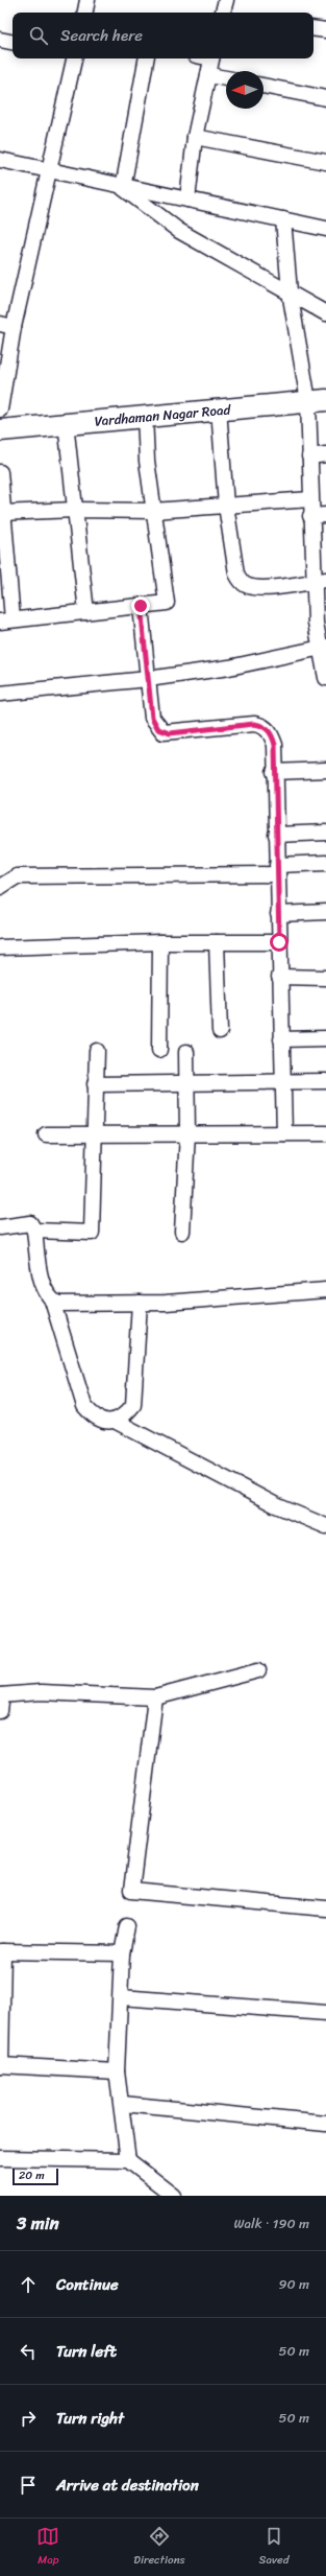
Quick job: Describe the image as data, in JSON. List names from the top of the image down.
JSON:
{
  "streets": {
    "street": ["Vardhaman Nagar Road"]
  },
  "scale_bar": "20 m",
  "north": "left",
  "page": {
    "search": "Search here",
    "scale": "20 m",
    "heading": ["3 min", "Walk · 190 m"],
    "list": [
      ["Continue", "90 m"],
      ["Turn left", "50 m"],
      ["Turn right", "50 m"],
      "Arrive at destination"
    ],
    "nav": ["Map", "Directions", "Saved"]
  }
}
